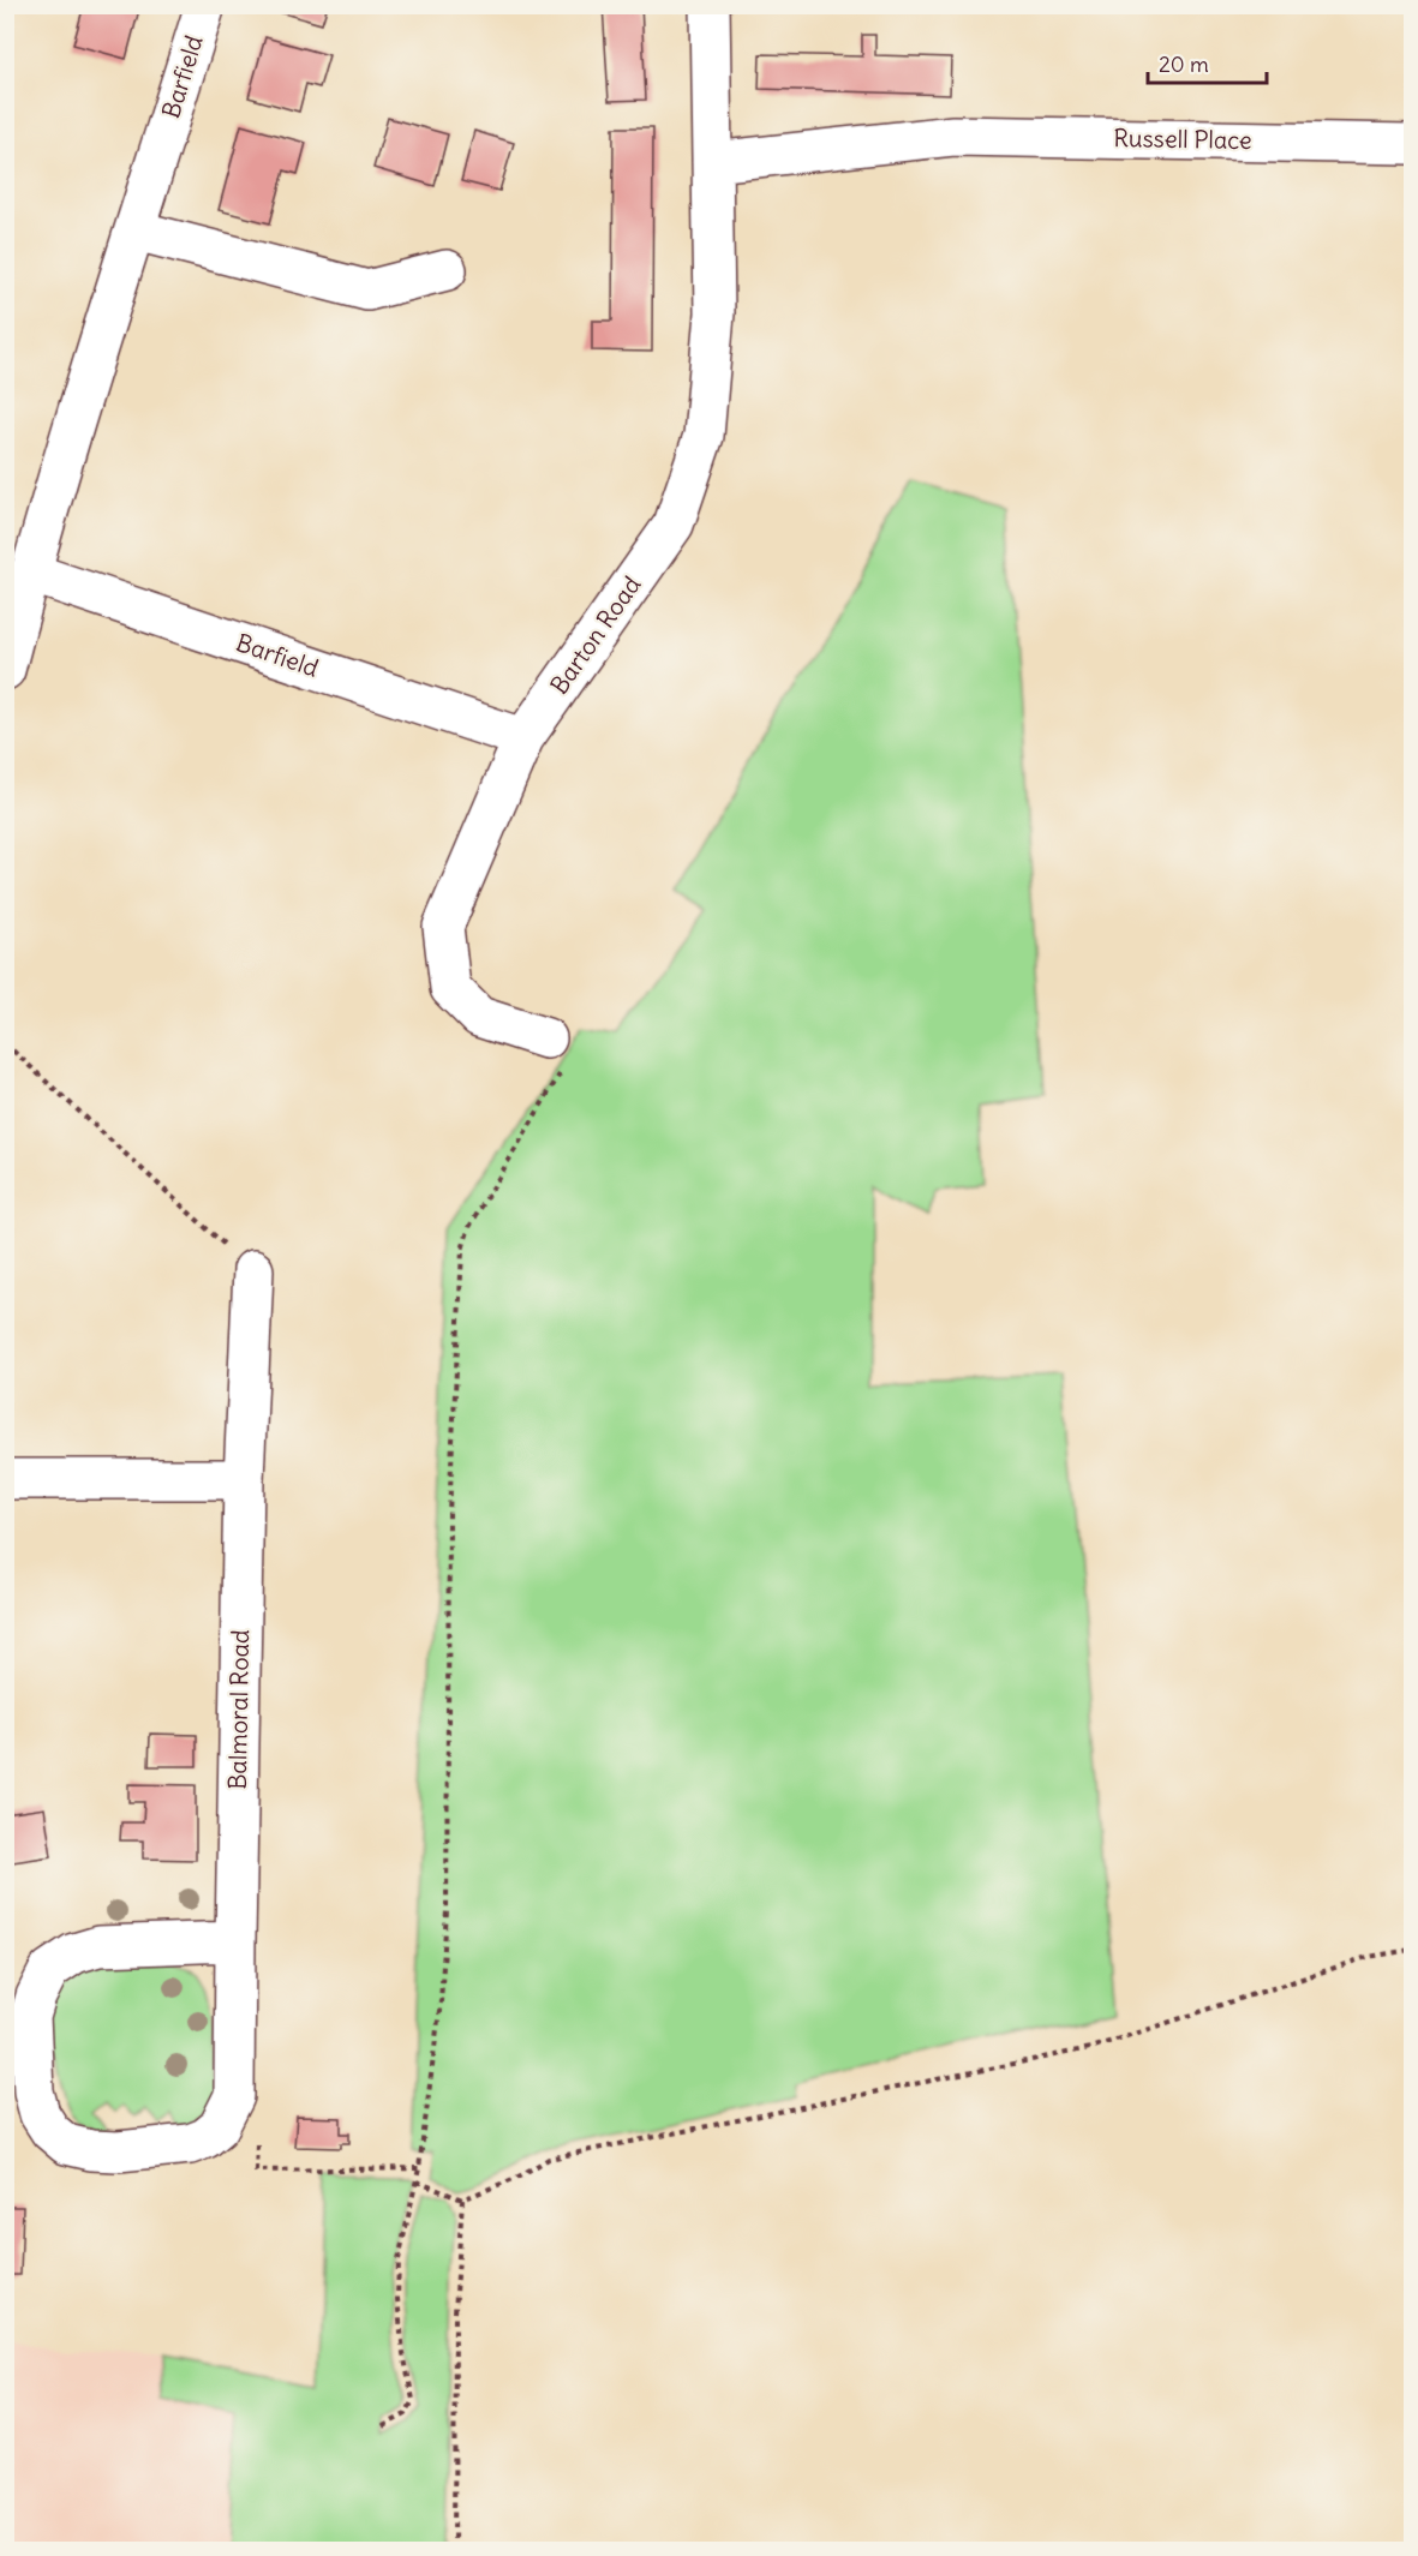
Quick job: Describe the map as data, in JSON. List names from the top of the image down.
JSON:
{
  "streets": {
    "street": [
      "Barfield",
      "Russell Place",
      "Barton Road",
      "Balmoral Road"
    ]
  },
  "crossings": [
    ["Barfield", "Barton Road"],
    ["Russell Place", "Barton Road"]
  ],
  "scale_bar": "20 m"
}
